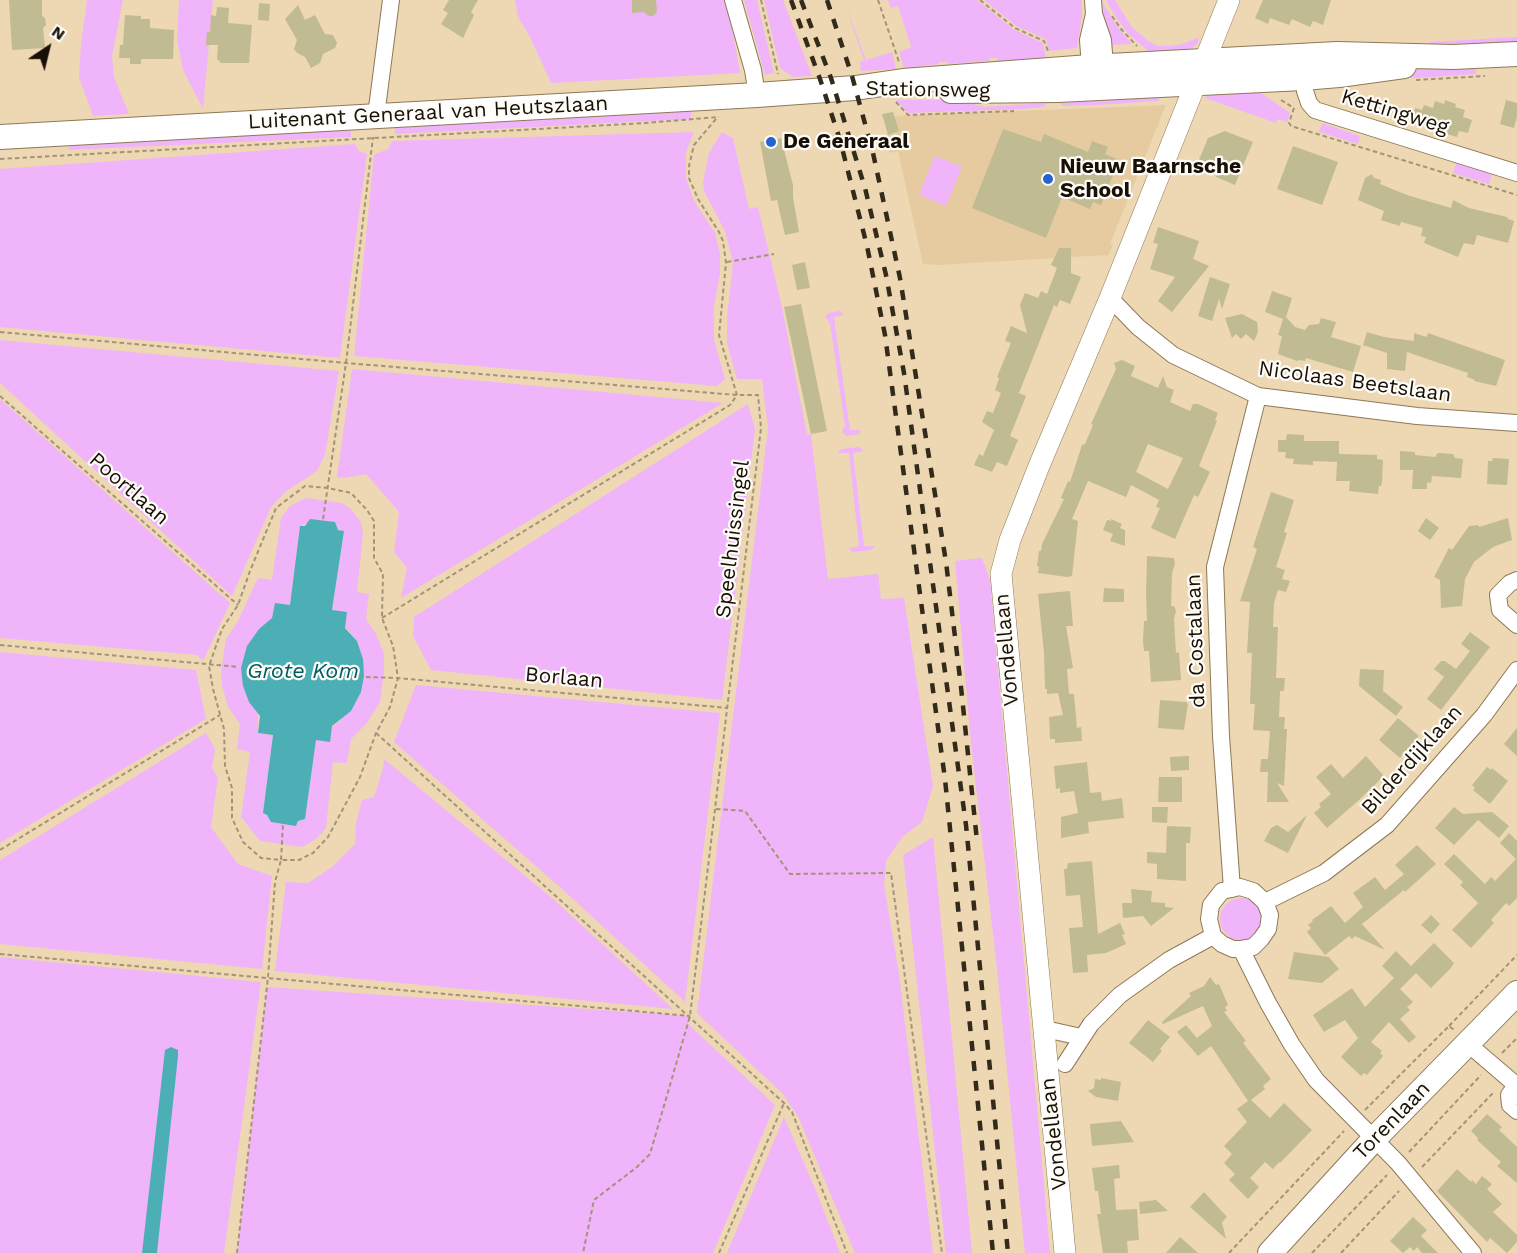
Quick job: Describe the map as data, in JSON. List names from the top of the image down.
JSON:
{
  "streets": {
    "main road": ["Stationsweg", "Luitenant Generaal van Heutszlaan", "Torenlaan"],
    "street": [
      "Kettingweg",
      "Nicolaas Beetslaan",
      "da Costalaan",
      "Vondellaan",
      "Bilderdijklaan"
    ],
    "path": ["Poortlaan", "Speelhuissingel", "Borlaan"]
  },
  "crossings": [
    ["Stationsweg", "Kettingweg"],
    ["Stationsweg", "Luitenant Generaal van Heutszlaan"],
    ["Stationsweg", "Vondellaan"],
    ["Nicolaas Beetslaan", "da Costalaan"],
    ["Nicolaas Beetslaan", "Vondellaan"],
    ["Speelhuissingel", "Borlaan"],
    ["da Costalaan", "Bilderdijklaan"]
  ],
  "water": ["Grote Kom"],
  "places": ["De Generaal", "Nieuw Baarnsche School"],
  "north": "top right"
}
